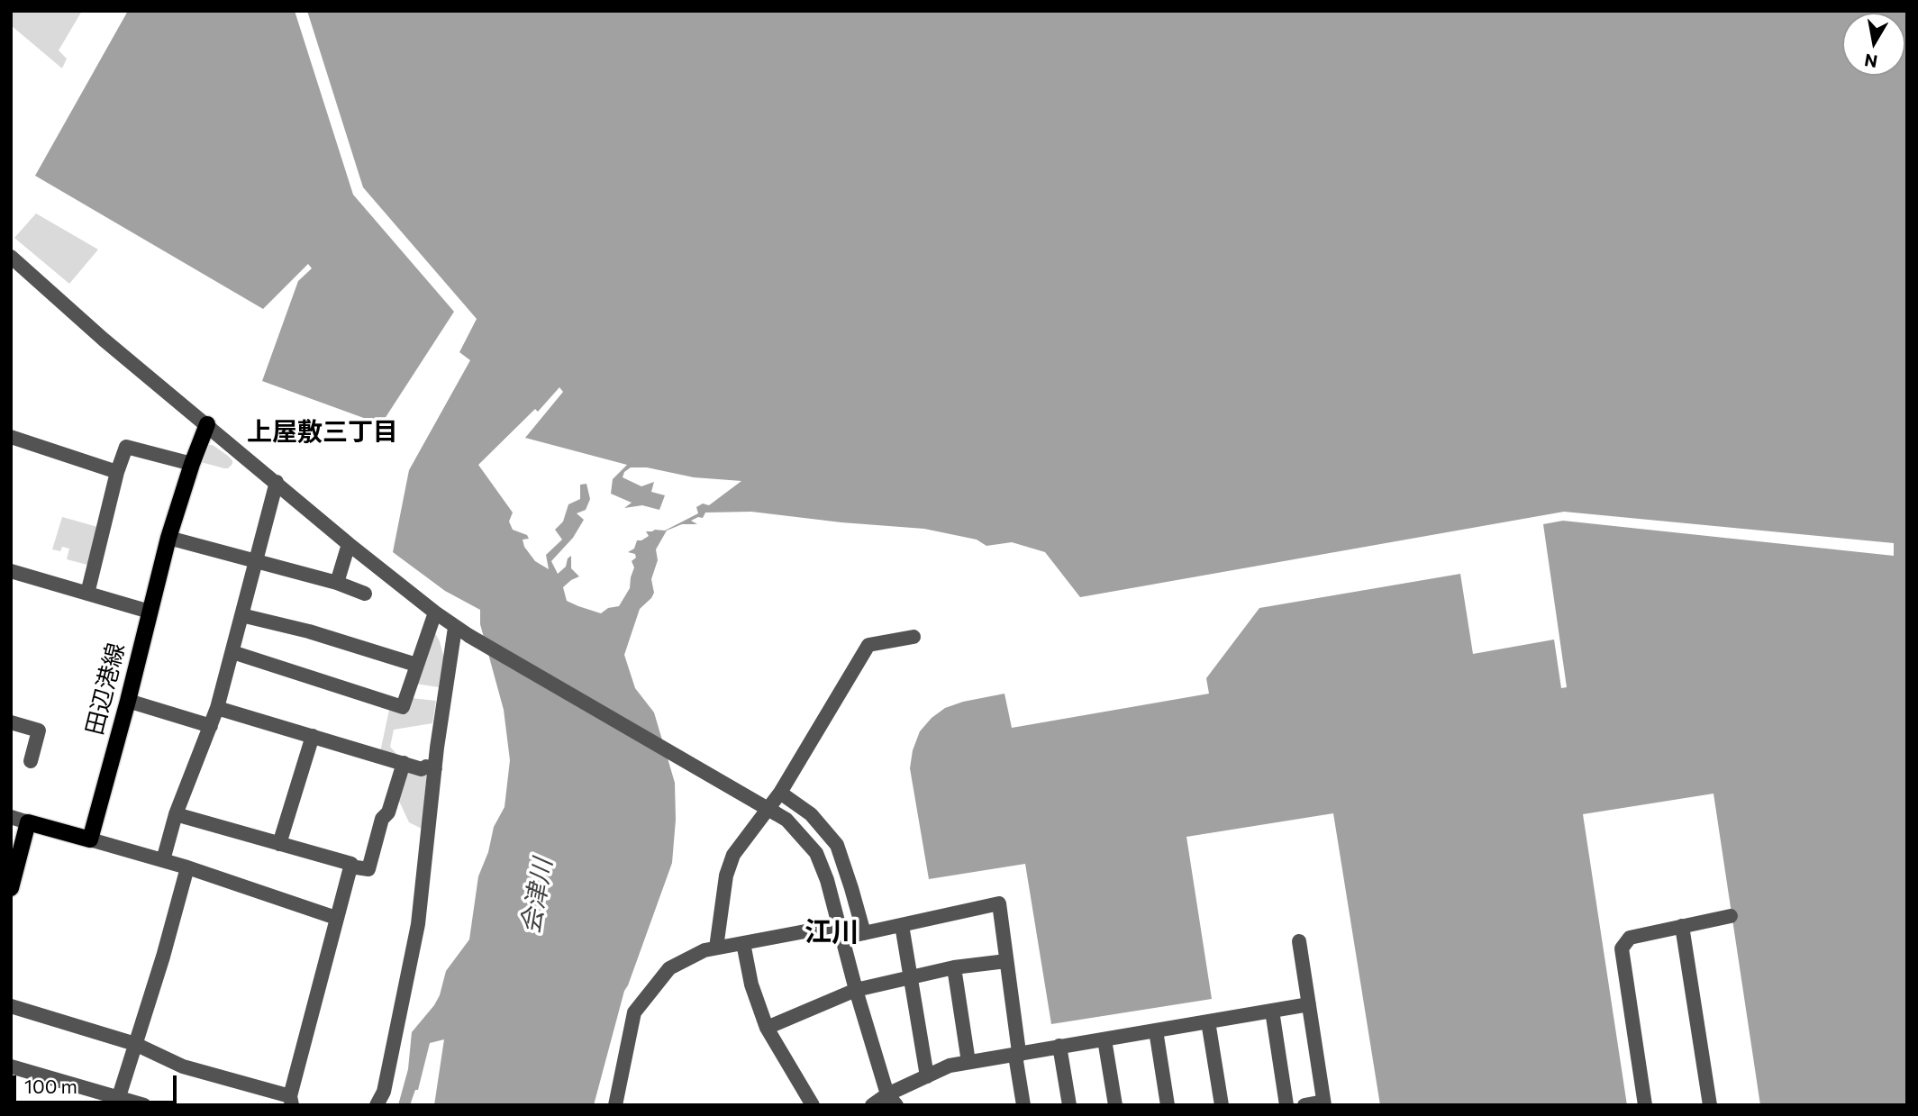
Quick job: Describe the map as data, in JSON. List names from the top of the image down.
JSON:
{
  "streets": {
    "main road": ["田辺港線"]
  },
  "districts": ["上屋敷三丁目", "江川"],
  "water": ["会津川"],
  "scale_bar": "100 m",
  "north": "bottom"
}
